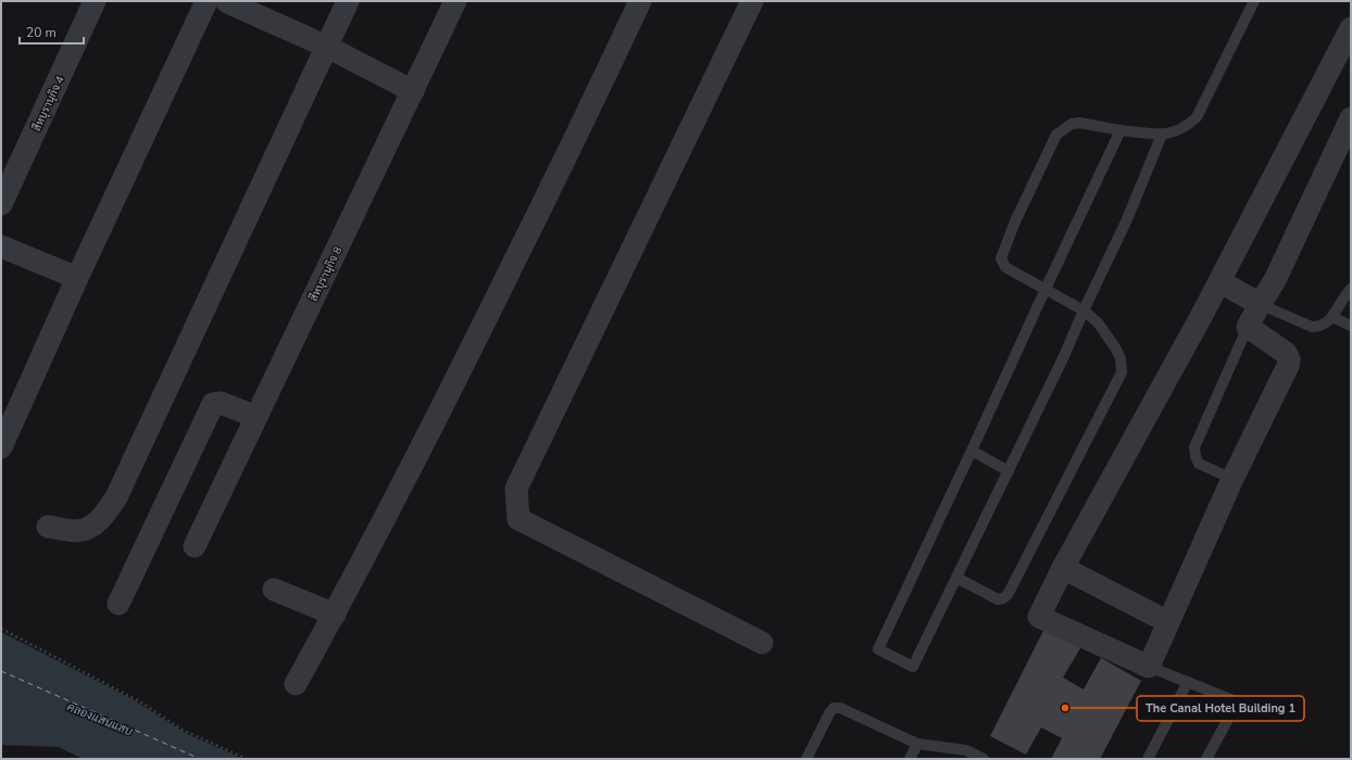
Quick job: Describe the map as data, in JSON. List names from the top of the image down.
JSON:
{
  "streets": {
    "street": ["สีหบุรานุกิจ 4", "สีหบุรานุกิจ 8"]
  },
  "water": ["คลองแสนแสบ"],
  "places": ["The Canal Hotel Building 1"],
  "scale_bar": "20 m"
}
